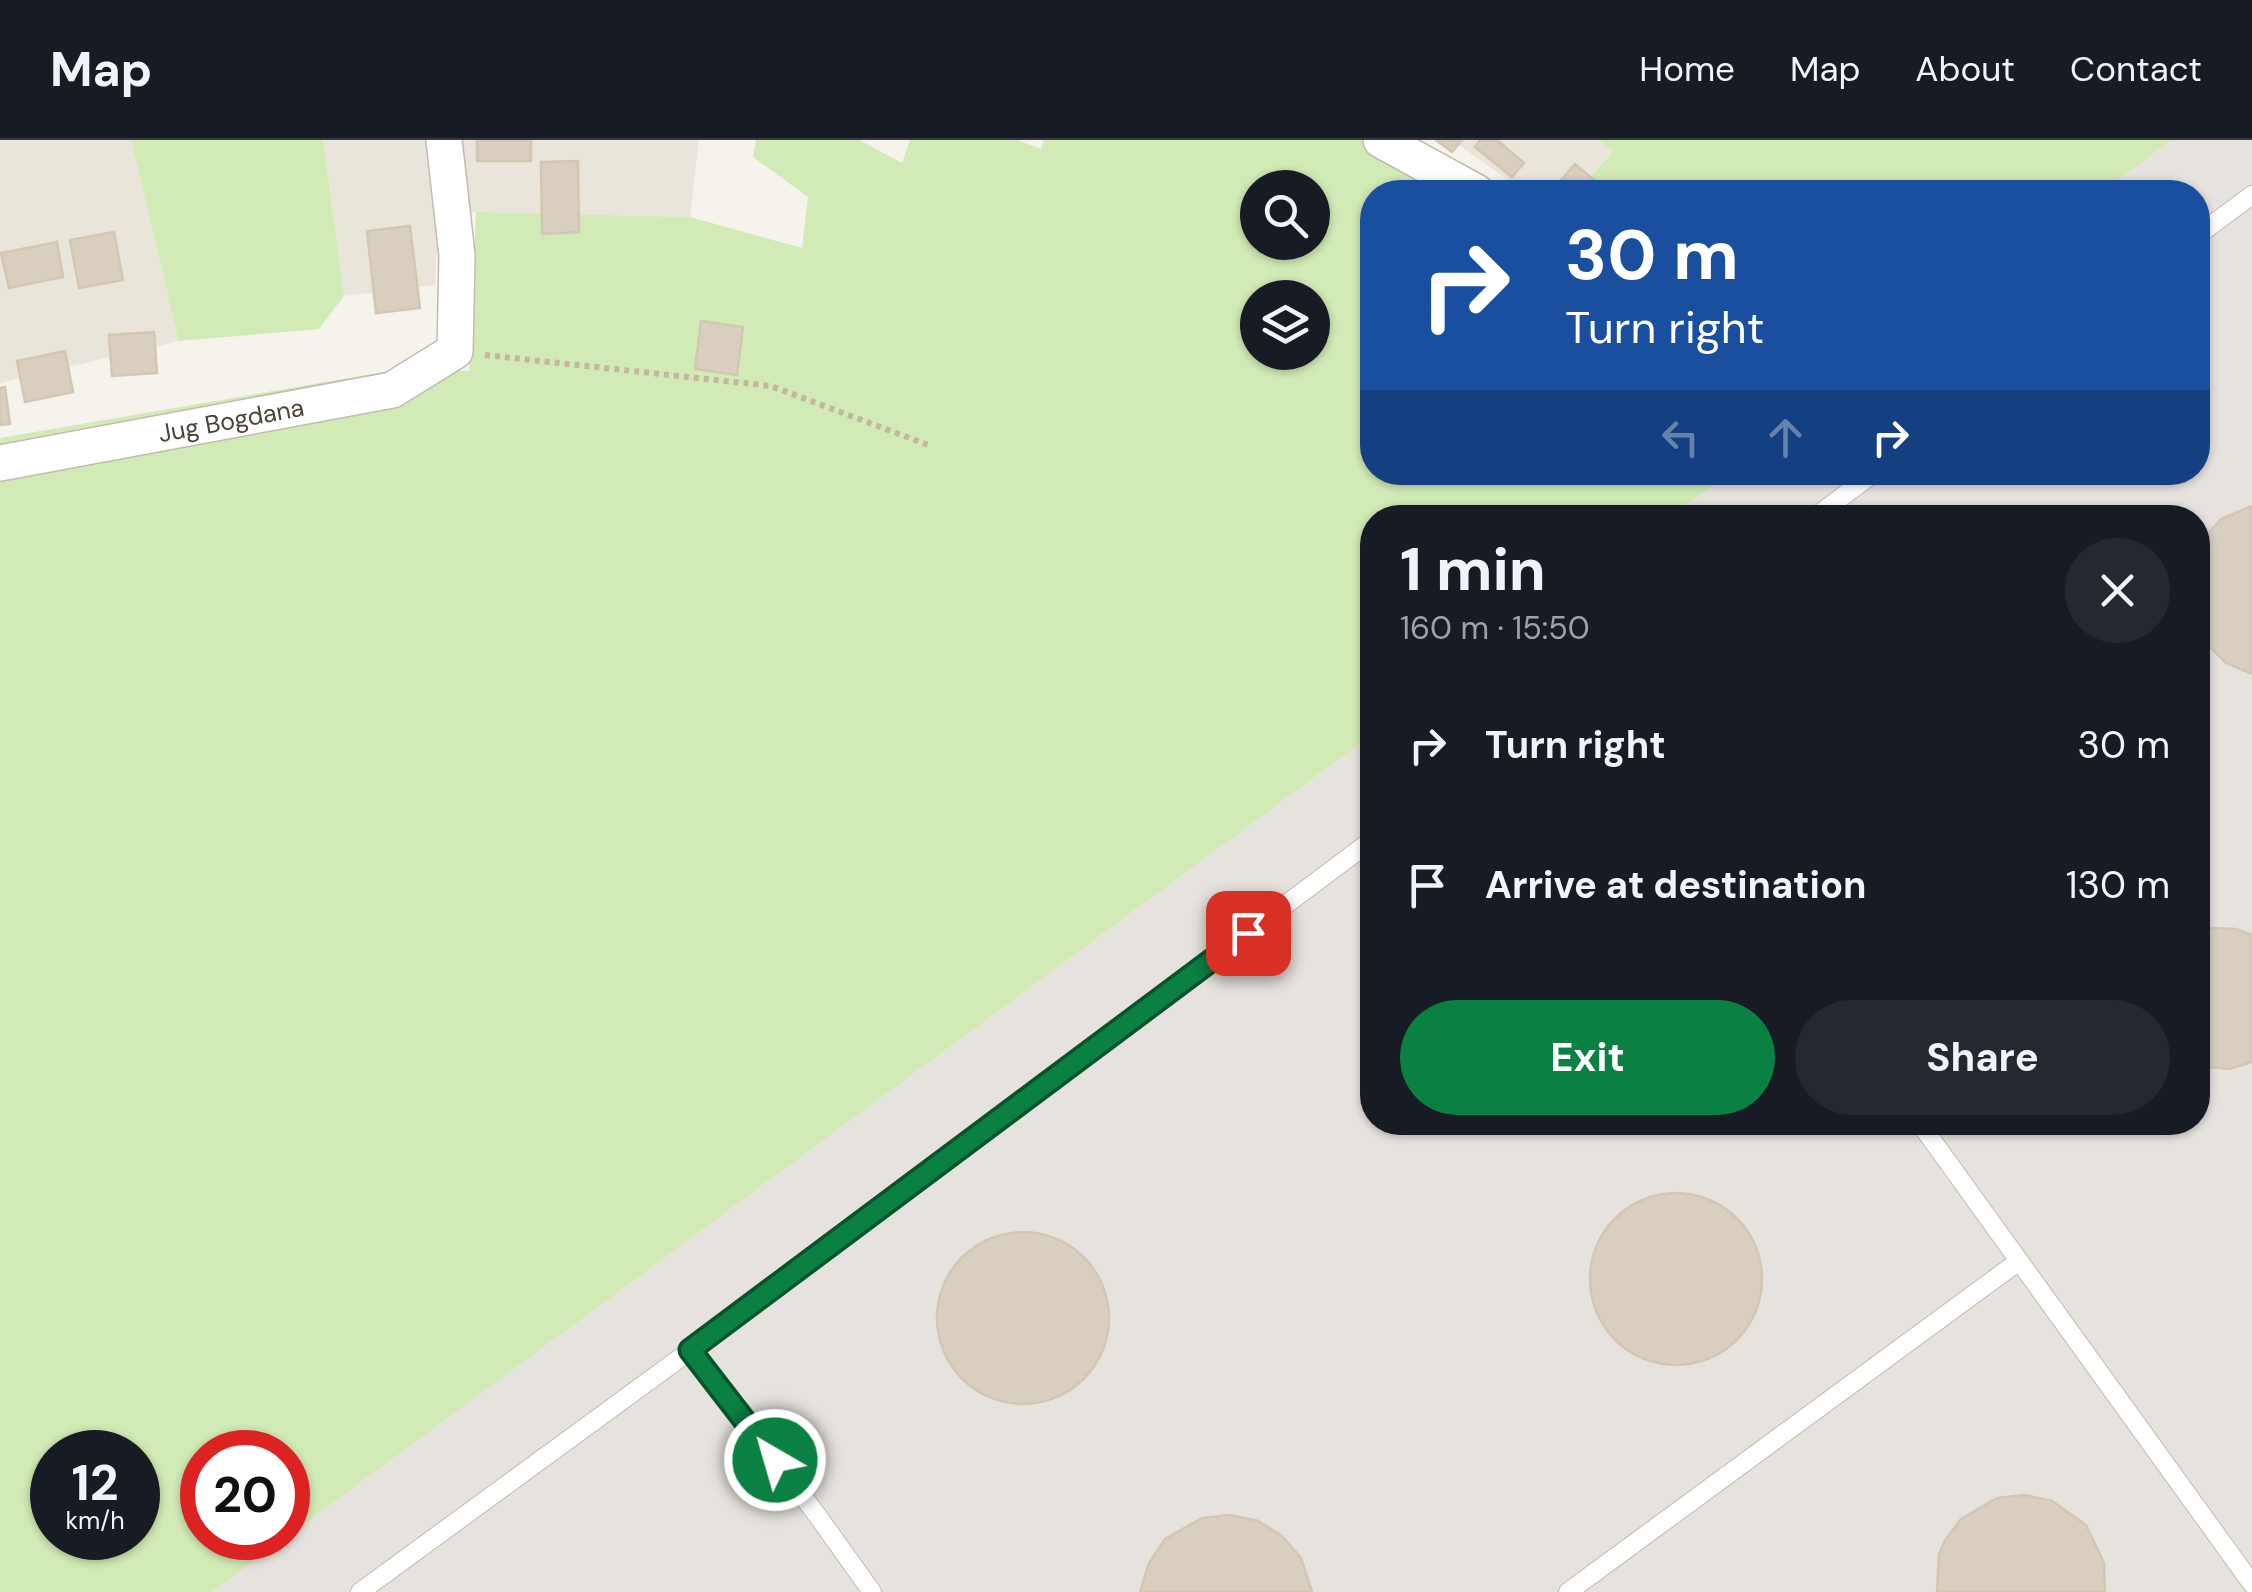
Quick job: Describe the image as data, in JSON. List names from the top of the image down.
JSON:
{
  "streets": {
    "street": ["Jug Bogdana"]
  },
  "page": {
    "header": "Map",
    "nav": [
      "Home",
      "Map",
      "About",
      "Contact"
    ],
    "turn": ["30 m", "Turn right"],
    "heading": ["1 min", "160 m · 15:50"],
    "list": [
      {
        "name": "Turn right",
        "value": "30 m"
      },
      {
        "name": "Arrive at destination",
        "value": "130 m"
      }
    ],
    "buttons": ["Exit", "Share"],
    "speed": "12 km/h",
    "limit": "20"
  }
}
